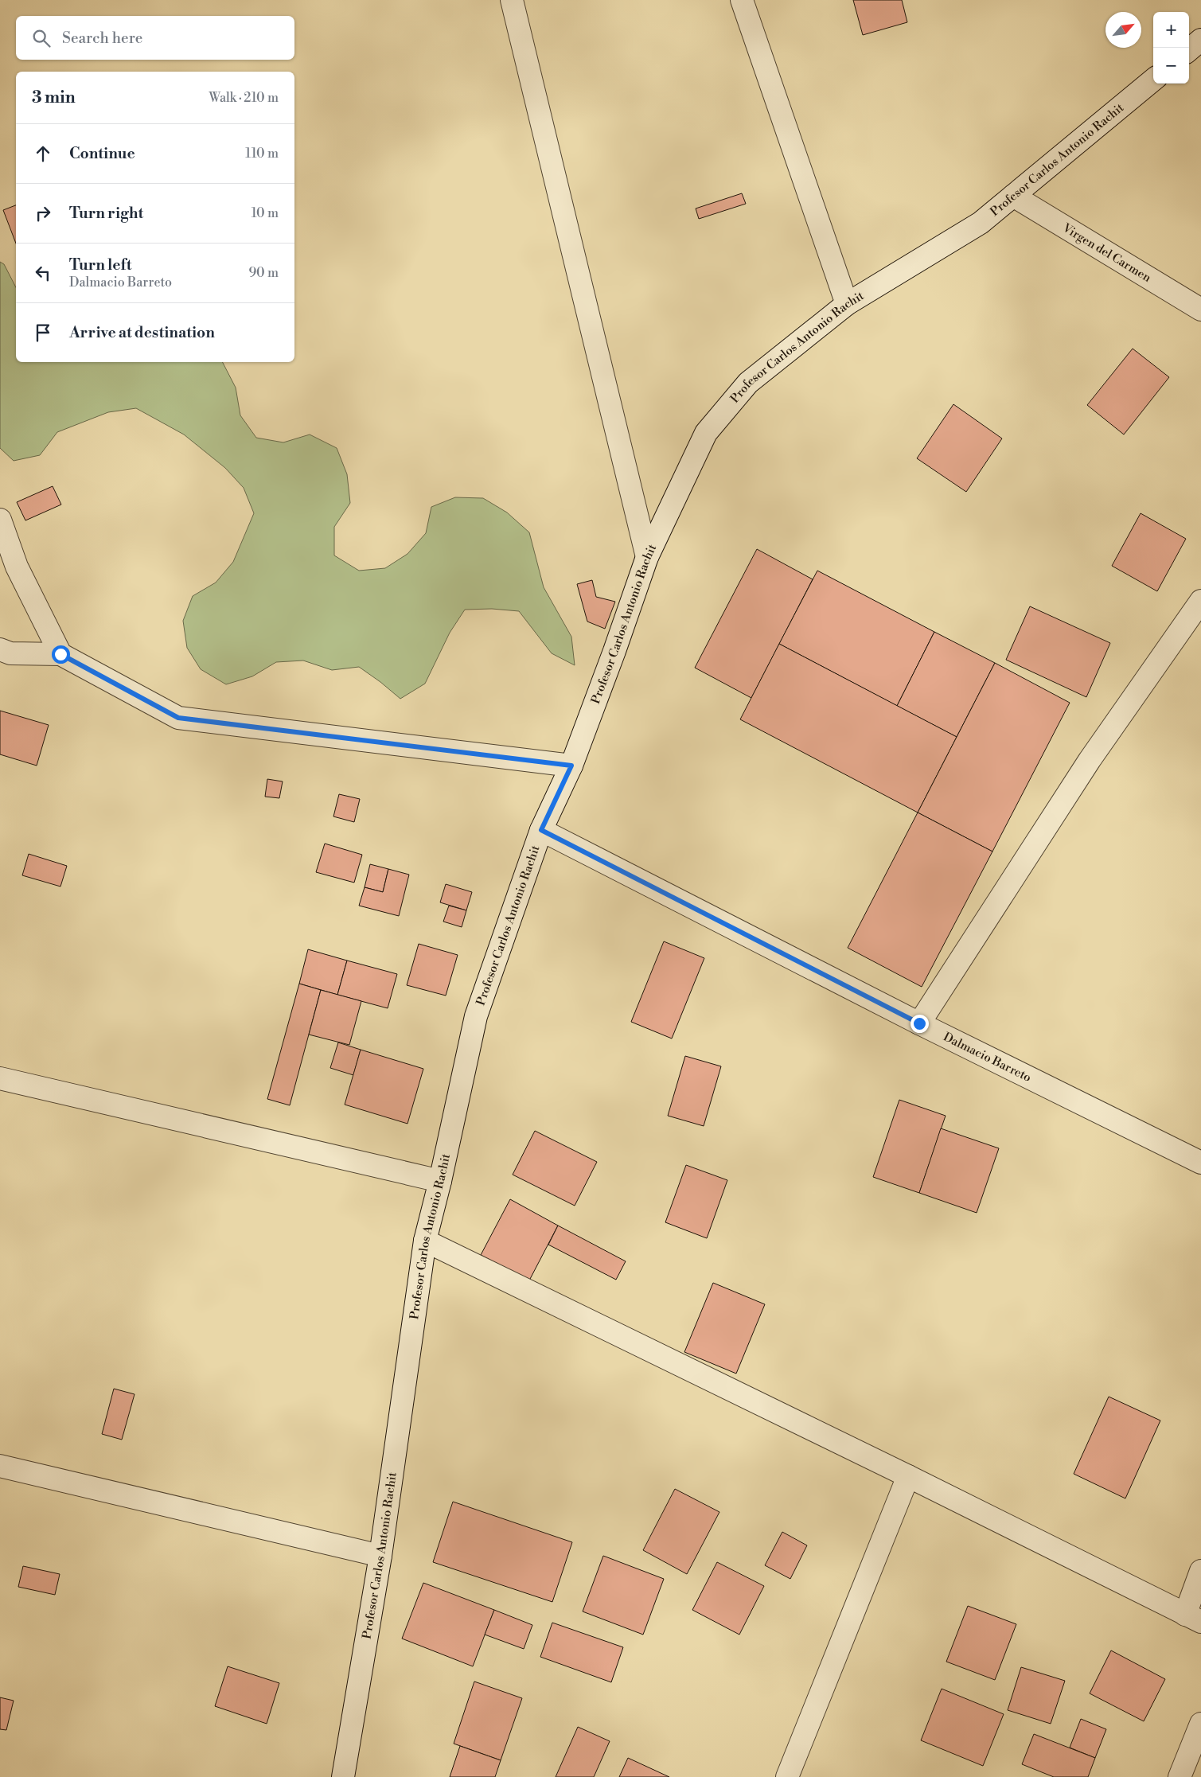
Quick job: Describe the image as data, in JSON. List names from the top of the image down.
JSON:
{
  "streets": {
    "street": ["Profesor Carlos Antonio Rachit", "Virgen del Carmen", "Dalmacio Barreto"]
  },
  "crossings": [
    ["Profesor Carlos Antonio Rachit", "Virgen del Carmen"],
    ["Profesor Carlos Antonio Rachit", "Dalmacio Barreto"]
  ],
  "north": "top right",
  "page": {
    "map_buttons": ["+", "−"],
    "search": "Search here",
    "heading": ["3 min", "Walk · 210 m"],
    "list": [
      ["Continue", "110 m"],
      ["Turn right", "10 m"],
      ["Turn left", "Dalmacio Barreto", "90 m"],
      "Arrive at destination"
    ]
  }
}
